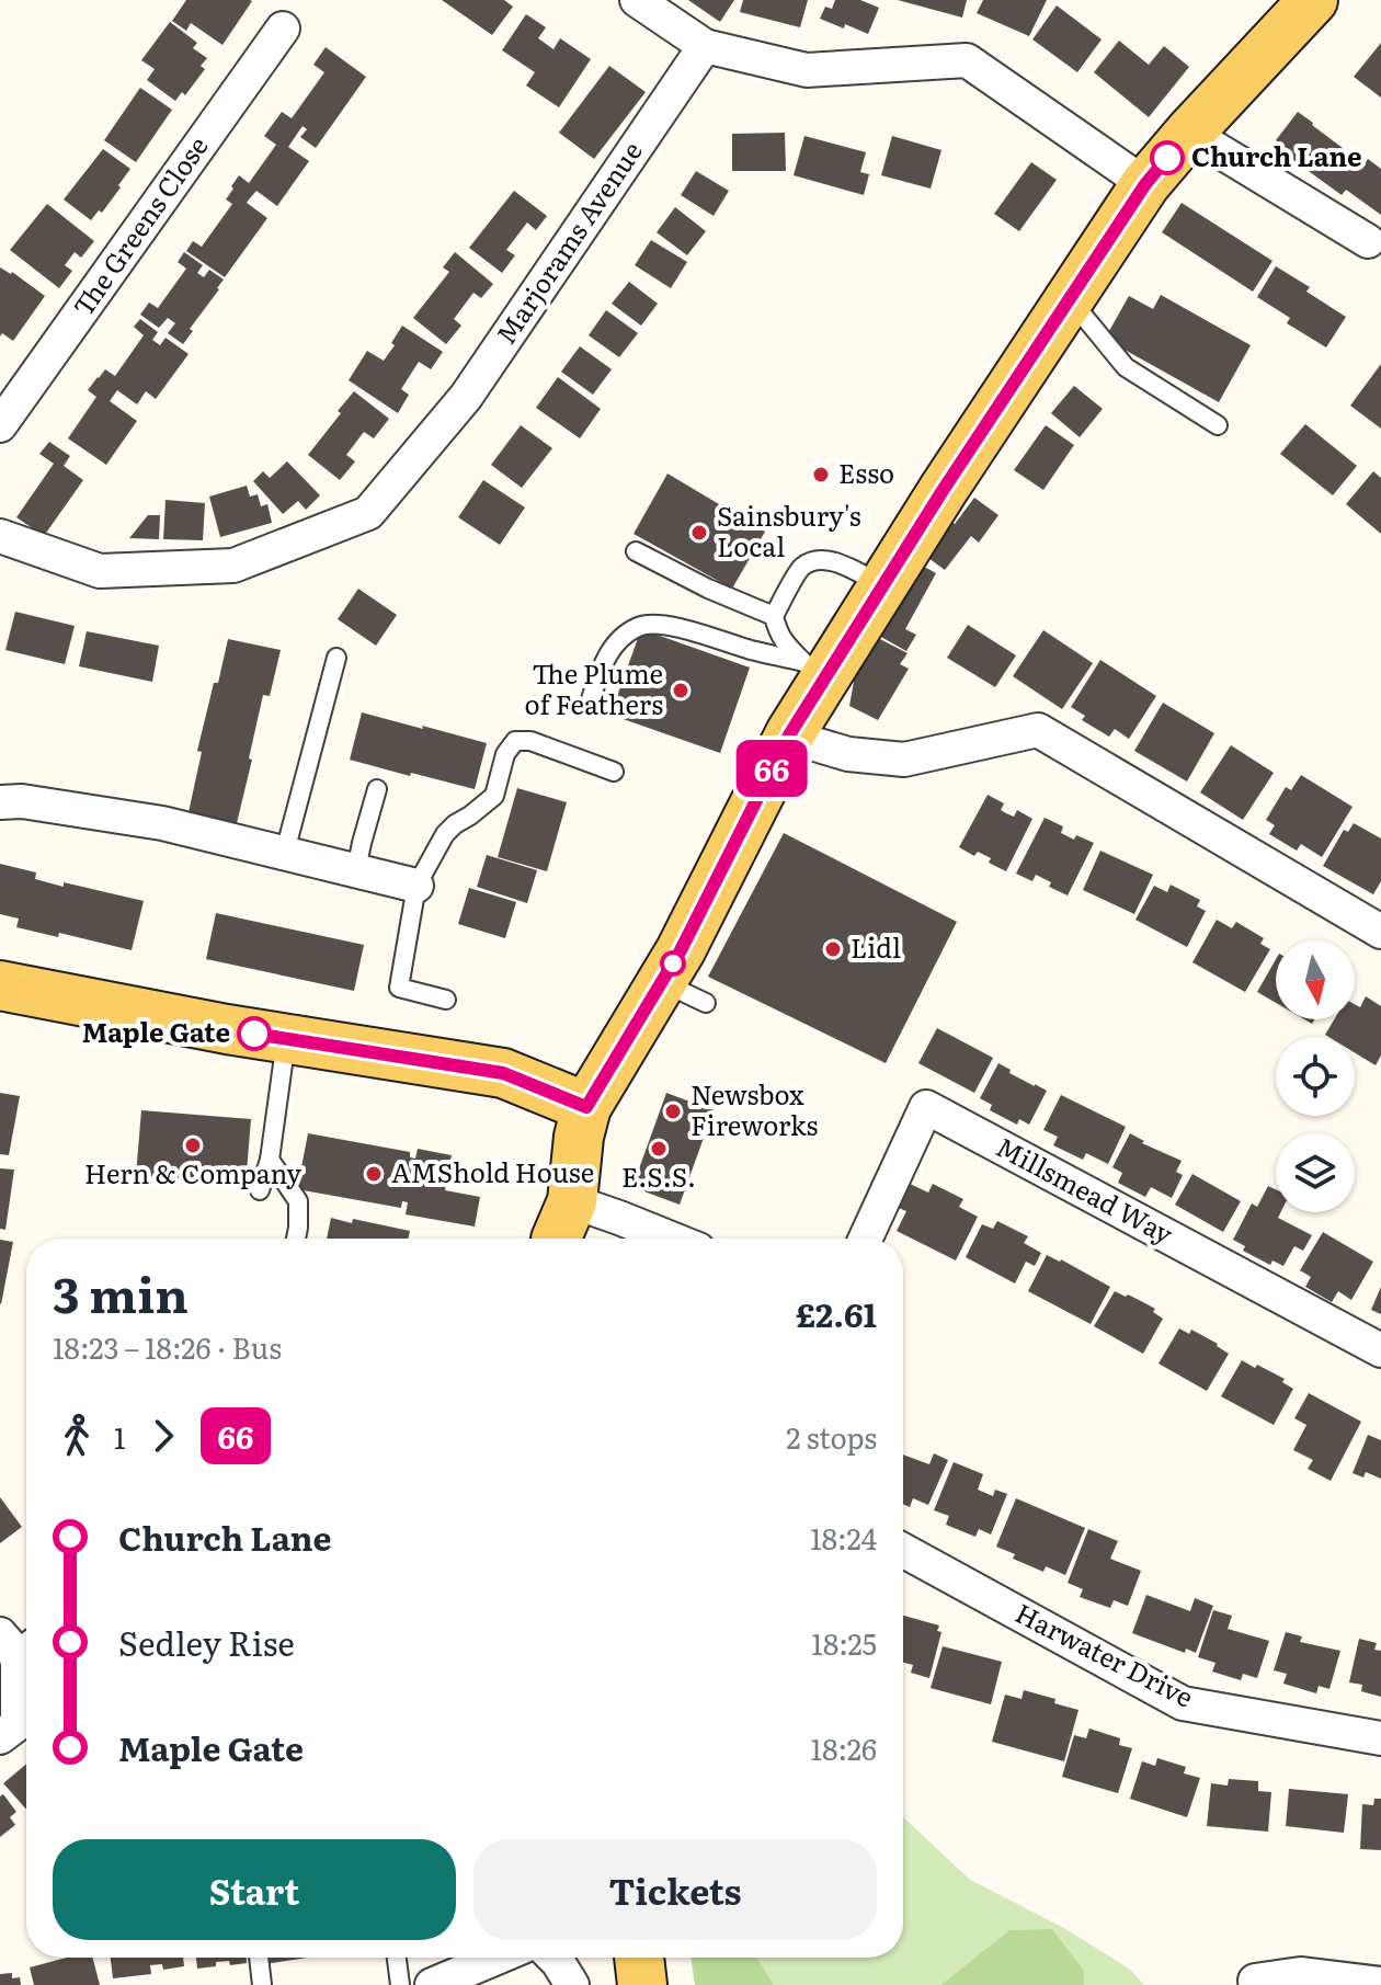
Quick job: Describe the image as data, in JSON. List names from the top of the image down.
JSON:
{
  "streets": {
    "street": [
      "The Greens Close",
      "Marjorams Avenue",
      "Millsmead Way",
      "Harwater Drive"
    ]
  },
  "places": [
    "Church Lane",
    "Esso",
    "Sainsbury's Local",
    "The Plume of Feathers",
    "Lidl",
    "Maple Gate",
    "Newsbox Fireworks",
    "Hern & Company",
    "E.S.S.",
    "AMShold House"
  ],
  "lines": ["bus line 66"],
  "north": "bottom",
  "page": {
    "on_map": "66",
    "heading": ["3 min", "18:23 – 18:26 · Bus", "£2.61"],
    "legs": ["1", "66", "2 stops"],
    "list": [
      {
        "name": "Church Lane",
        "value": "18:24"
      },
      {
        "name": "Sedley Rise",
        "value": "18:25"
      },
      {
        "name": "Maple Gate",
        "value": "18:26"
      }
    ],
    "buttons": ["Start", "Tickets"]
  }
}
